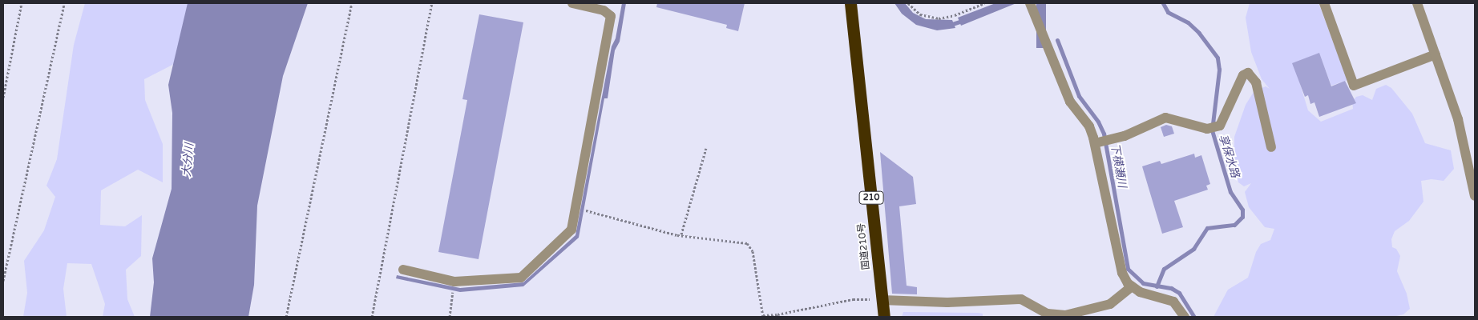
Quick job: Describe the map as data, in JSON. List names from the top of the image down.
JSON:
{
  "streets": {
    "highway": ["210", "国道210号"]
  },
  "water": ["享保水路", "大分川", "下横瀬川"]
}
